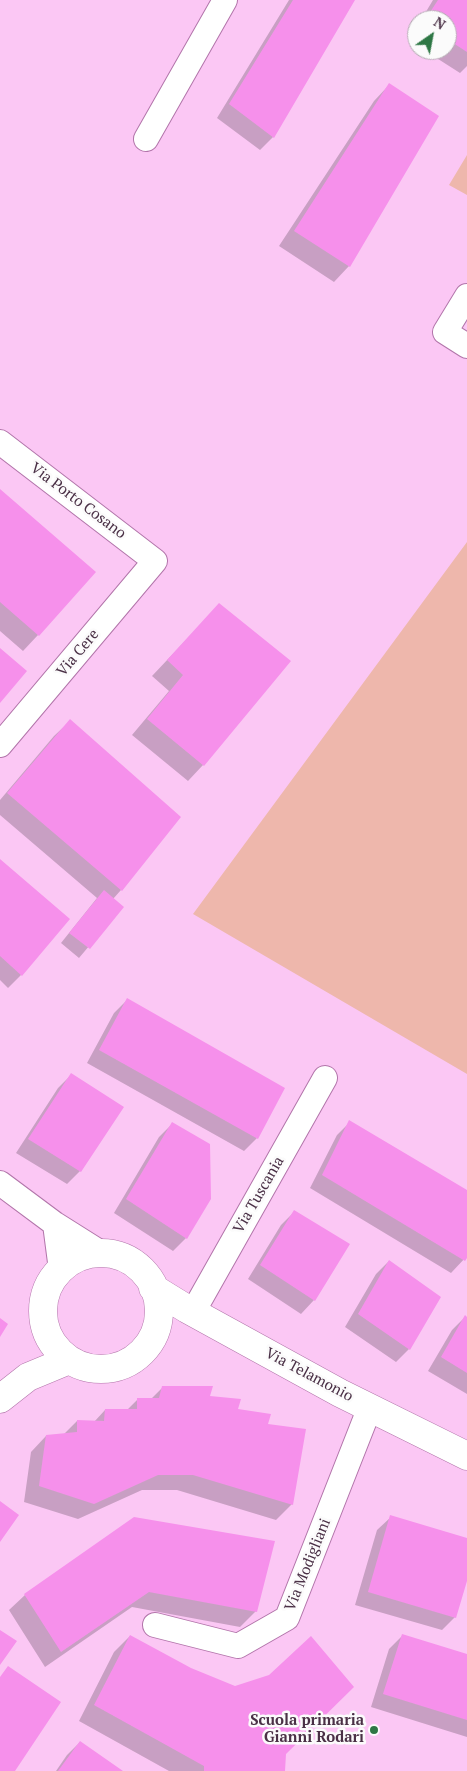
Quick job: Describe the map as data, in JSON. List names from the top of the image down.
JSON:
{
  "streets": {
    "main road": ["Via Telamonio"],
    "street": [
      "Via Porto Cosano",
      "Via Cere",
      "Via Tuscania",
      "Via Modigliani"
    ]
  },
  "crossings": [
    ["Via Porto Cosano", "Via Cere"],
    ["Via Tuscania", "Via Telamonio"],
    ["Via Telamonio", "Via Modigliani"]
  ],
  "places": ["Scuola primaria Gianni Rodari"],
  "north": "top right"
}
